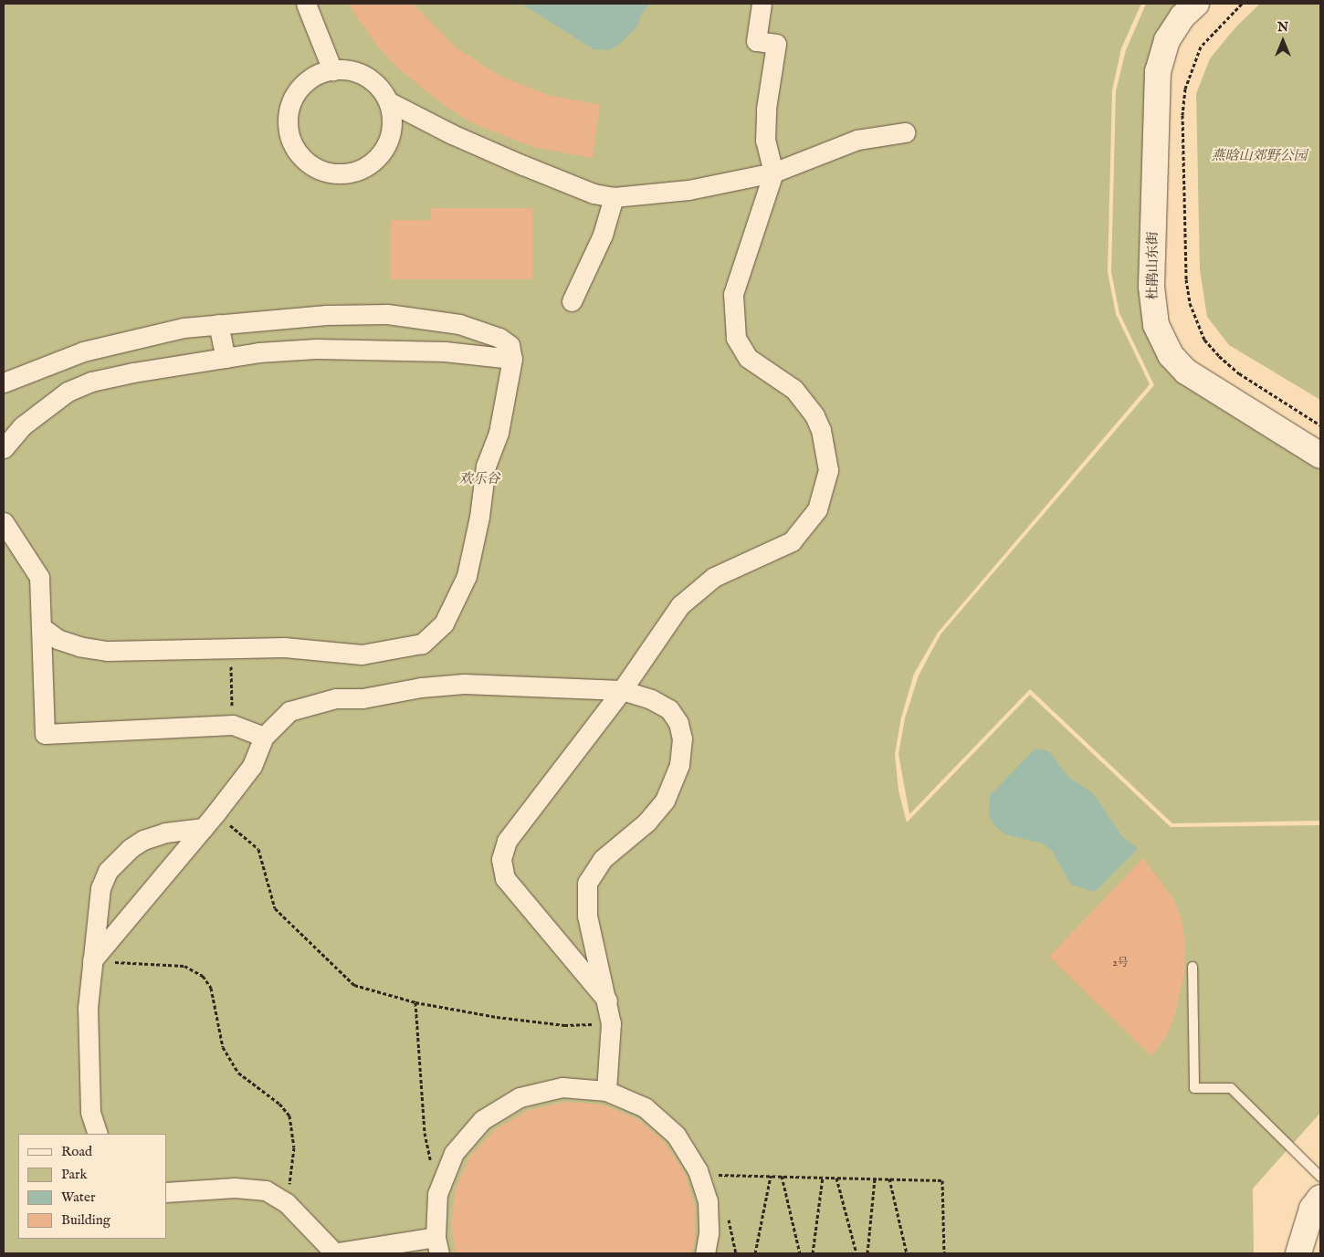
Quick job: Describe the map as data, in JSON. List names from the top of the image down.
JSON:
{
  "streets": {
    "street": ["杜鹃山东街"]
  },
  "parks": ["燕晗山郊野公园", "欢乐谷"],
  "house_numbers": ["2号"],
  "legend": [
    "Road",
    "Park",
    "Water",
    "Building"
  ],
  "north": "top"
}
